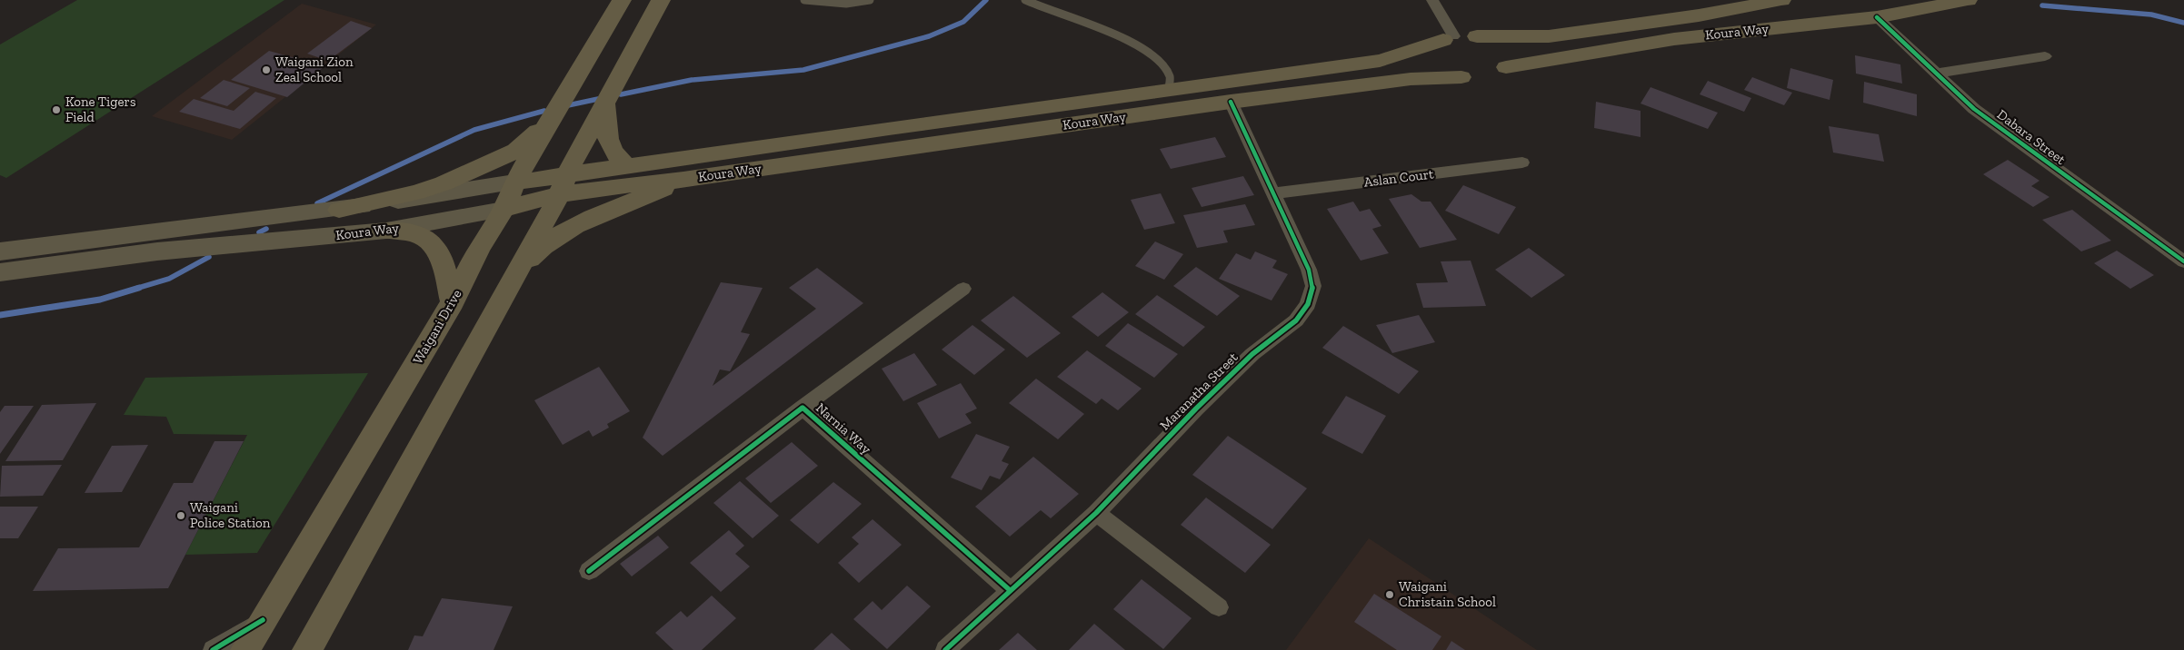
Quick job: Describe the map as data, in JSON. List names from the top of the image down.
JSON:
{
  "streets": {
    "highway": ["Koura Way", "Waigani Drive"],
    "street": [
      "Dabara Street",
      "Aslan Court",
      "Maranatha Street",
      "Narnia Way"
    ]
  },
  "crossings": [
    ["Koura Way", "Dabara Street"],
    ["Koura Way", "Waigani Drive"],
    ["Koura Way", "Maranatha Street"],
    ["Aslan Court", "Maranatha Street"],
    ["Maranatha Street", "Narnia Way"]
  ],
  "places": [
    "Waigani Zion Zeal School",
    "Kone Tigers Field",
    "Waigani Police Station",
    "Waigani Christain School"
  ]
}
